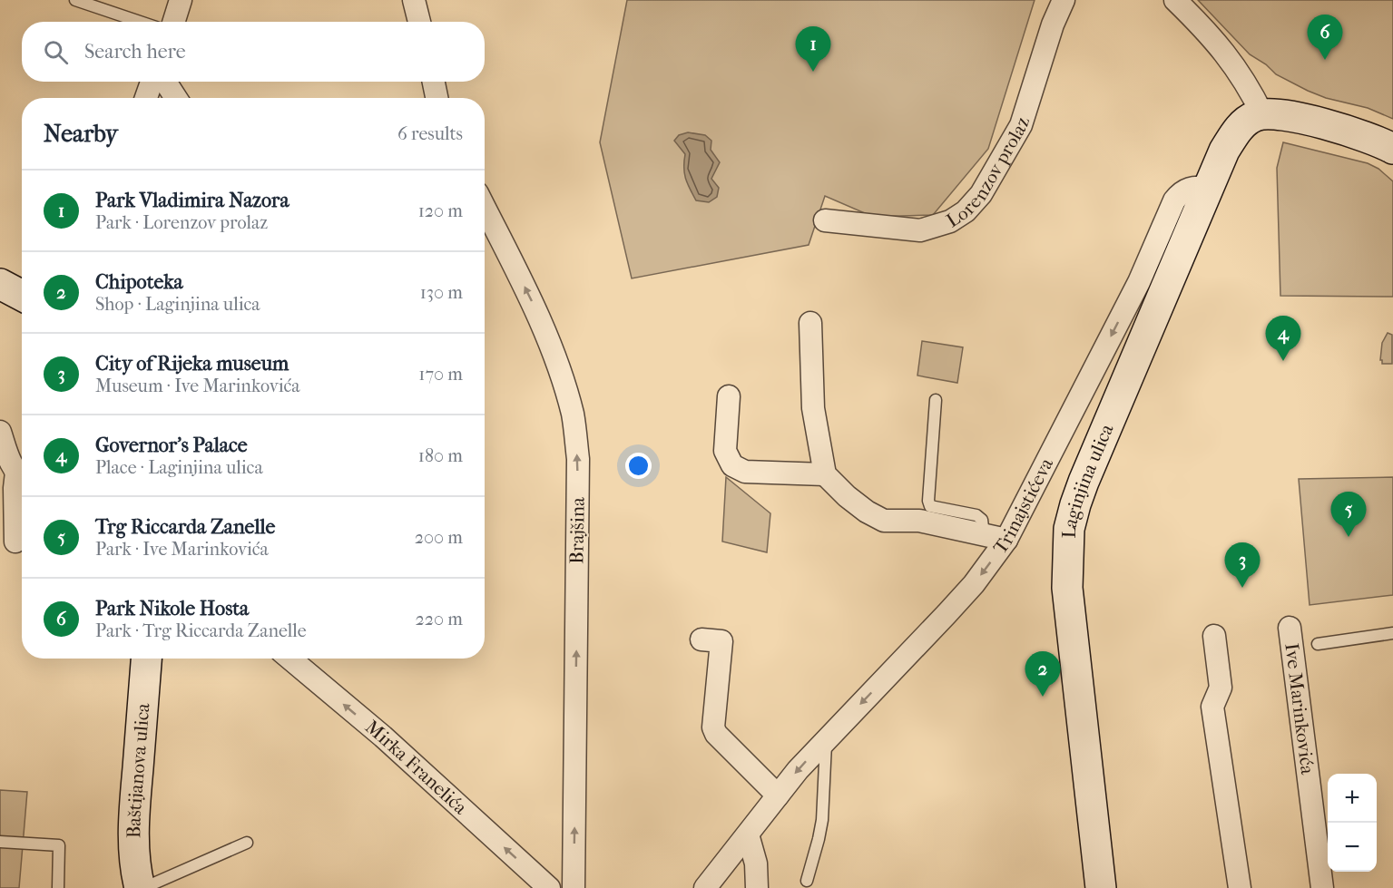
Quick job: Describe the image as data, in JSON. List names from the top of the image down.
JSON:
{
  "streets": {
    "main road": ["Laginjina ulica", "Baštijanova ulica"],
    "street": [
      "Lorenzov prolaz",
      "Trinajstićeva",
      "Brajšina",
      "Ive Marinkovića",
      "Mirka Franelića"
    ]
  },
  "crossings": [
    ["Laginjina ulica", "Trinajstićeva"]
  ],
  "one_way": ["Trinajstićeva", "Brajšina", "Mirka Franelića"],
  "page": {
    "pins": [
      "6",
      "1",
      "4",
      "5",
      "3",
      "2"
    ],
    "search": "Search here",
    "heading": ["Nearby", "6 results"],
    "list": [
      {
        "mark": "1",
        "name": "Park Vladimira Nazora",
        "note": "Park · Lorenzov prolaz",
        "value": "120 m"
      },
      {
        "mark": "2",
        "name": "Chipoteka",
        "note": "Shop · Laginjina ulica",
        "value": "130 m"
      },
      {
        "mark": "3",
        "name": "City of Rijeka museum",
        "note": "Museum · Ive Marinkovića",
        "value": "170 m"
      },
      {
        "mark": "4",
        "name": "Governor's Palace",
        "note": "Place · Laginjina ulica",
        "value": "180 m"
      },
      {
        "mark": "5",
        "name": "Trg Riccarda Zanelle",
        "note": "Park · Ive Marinkovića",
        "value": "200 m"
      },
      {
        "mark": "6",
        "name": "Park Nikole Hosta",
        "note": "Park · Trg Riccarda Zanelle",
        "value": "220 m"
      }
    ],
    "map_buttons": ["+", "−"]
  }
}
